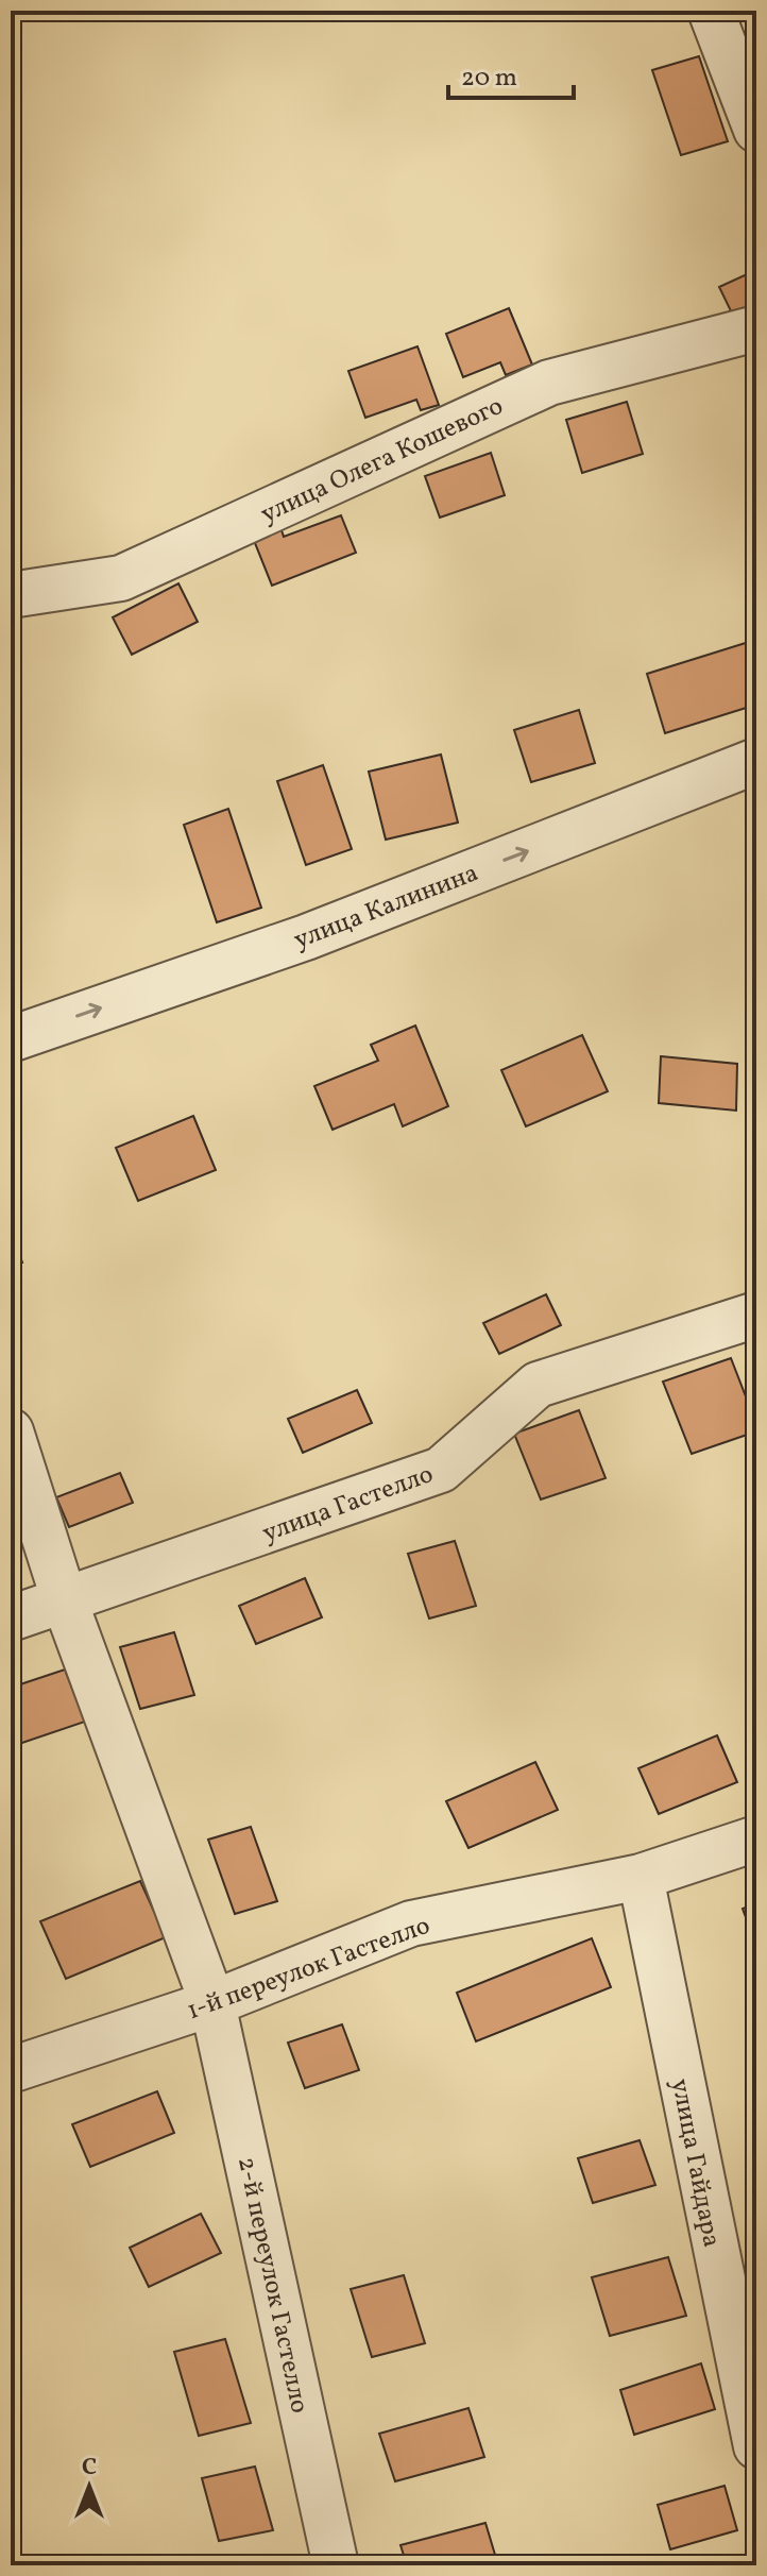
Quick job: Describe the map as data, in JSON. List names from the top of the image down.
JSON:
{
  "streets": {
    "street": [
      "улица Олега Кошевого",
      "улица Калинина",
      "улица Гастелло",
      "1-й переулок Гастелло",
      "улица Гайдара",
      "2-й переулок Гастелло"
    ]
  },
  "crossings": [
    ["улица Гастелло", "2-й переулок Гастелло"],
    ["1-й переулок Гастелло", "улица Гайдара"],
    ["1-й переулок Гастелло", "2-й переулок Гастелло"]
  ],
  "one_way": ["улица Калинина"],
  "scale_bar": "20 m",
  "north": "top"
}
